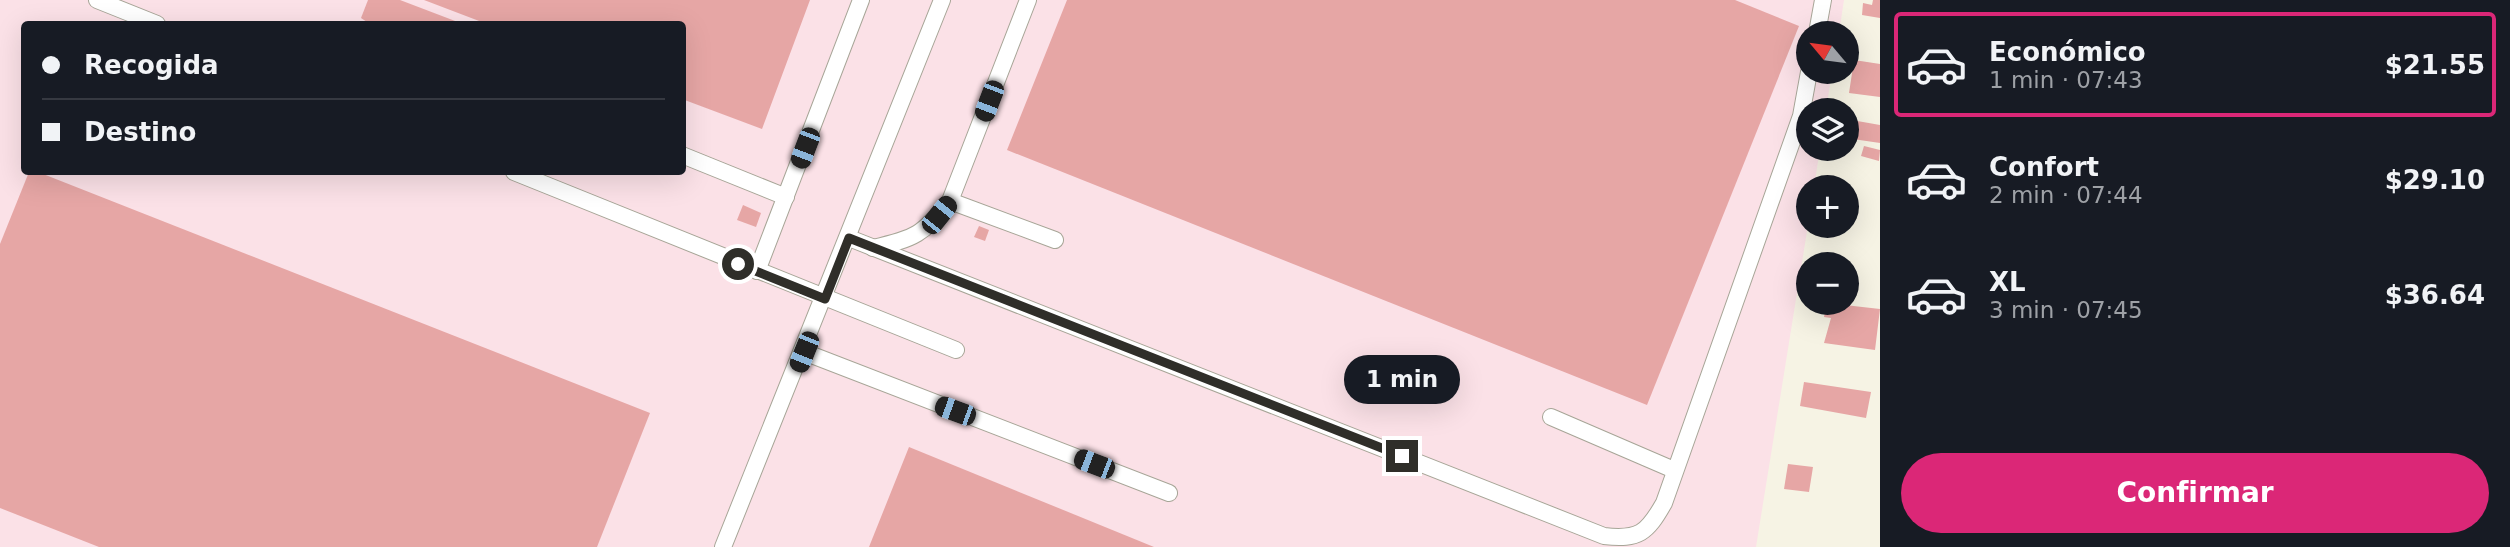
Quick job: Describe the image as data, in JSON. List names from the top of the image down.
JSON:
{
  "north": "top left",
  "page": {
    "list": [
      {
        "name": "Económico",
        "note": "1 min · 07:43",
        "value": "$21.55"
      },
      {
        "name": "Confort",
        "note": "2 min · 07:44",
        "value": "$29.10"
      },
      {
        "name": "XL",
        "note": "3 min · 07:45",
        "value": "$36.64"
      }
    ],
    "map_buttons": ["+", "−"],
    "banner": ["Recogida", "Destino"],
    "bubble": "1 min",
    "buttons": "Confirmar"
  }
}
